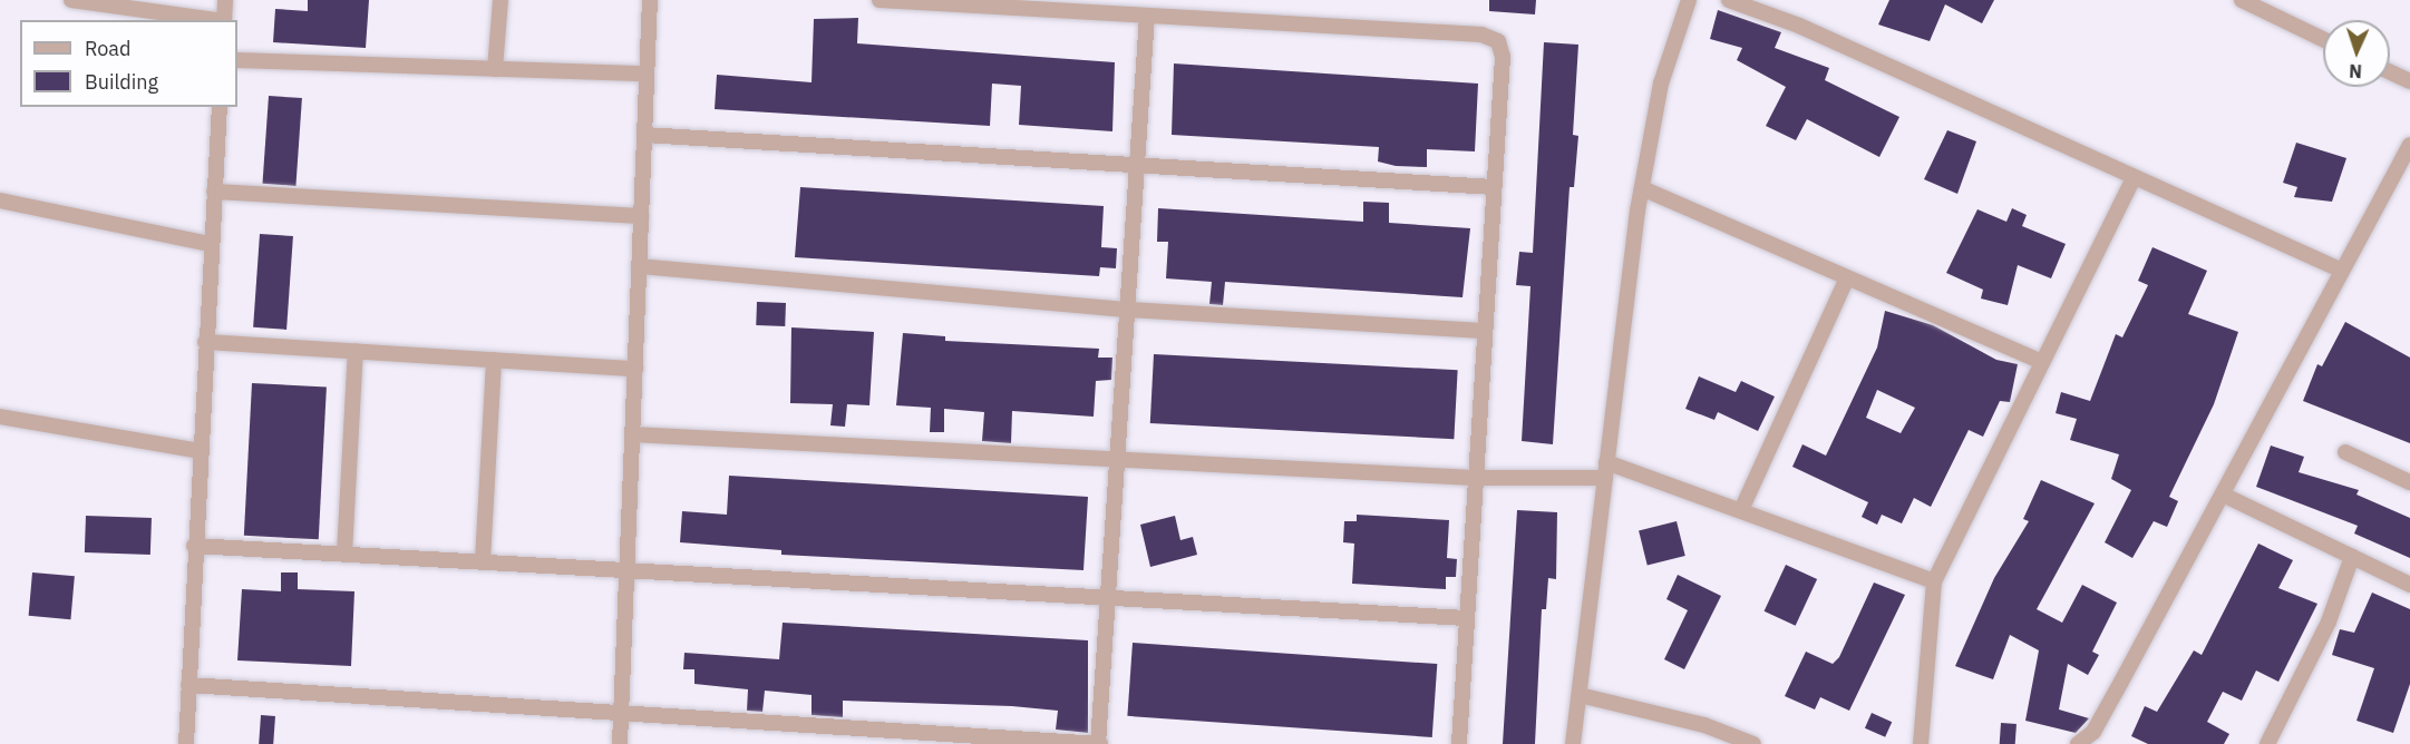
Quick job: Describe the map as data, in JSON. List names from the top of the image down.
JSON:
{
  "legend": ["Road", "Building"],
  "north": "bottom"
}
